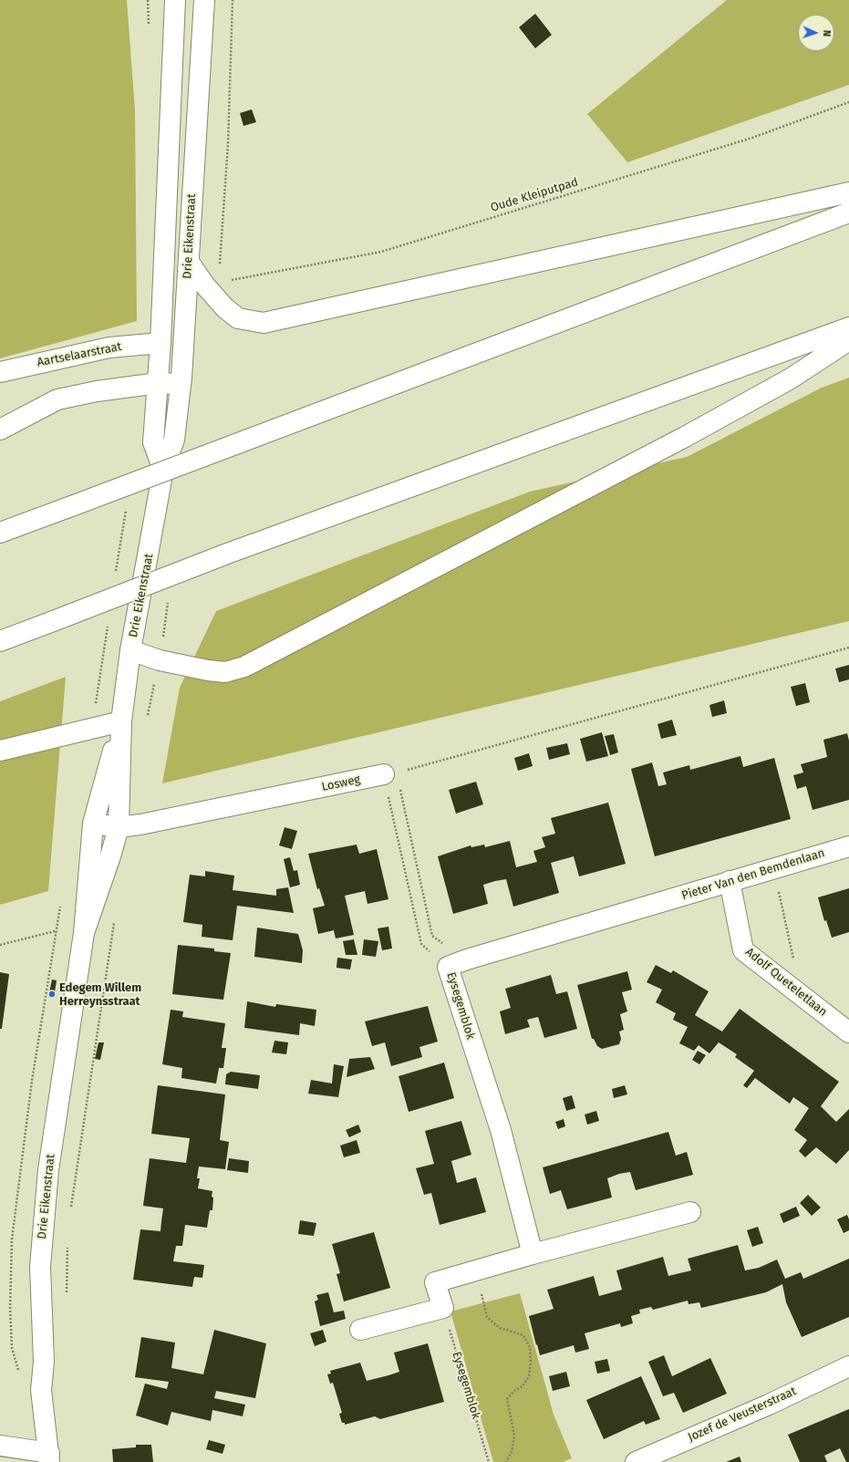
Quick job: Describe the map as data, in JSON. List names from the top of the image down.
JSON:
{
  "streets": {
    "main road": [
      "Drie Eikenstraat",
      "Aartselaarstraat",
      "Losweg",
      "Pieter Van den Bemdenlaan",
      "Adolf Queteletlaan",
      "Eysegemblok",
      "Jozef de Veusterstraat"
    ],
    "path": ["Oude Kleiputpad"]
  },
  "crossings": [
    ["Drie Eikenstraat", "Aartselaarstraat"],
    ["Drie Eikenstraat", "Losweg"],
    ["Pieter Van den Bemdenlaan", "Adolf Queteletlaan"],
    ["Pieter Van den Bemdenlaan", "Eysegemblok"]
  ],
  "places": ["Edegem Willem Herreynsstraat"],
  "north": "right"
}
